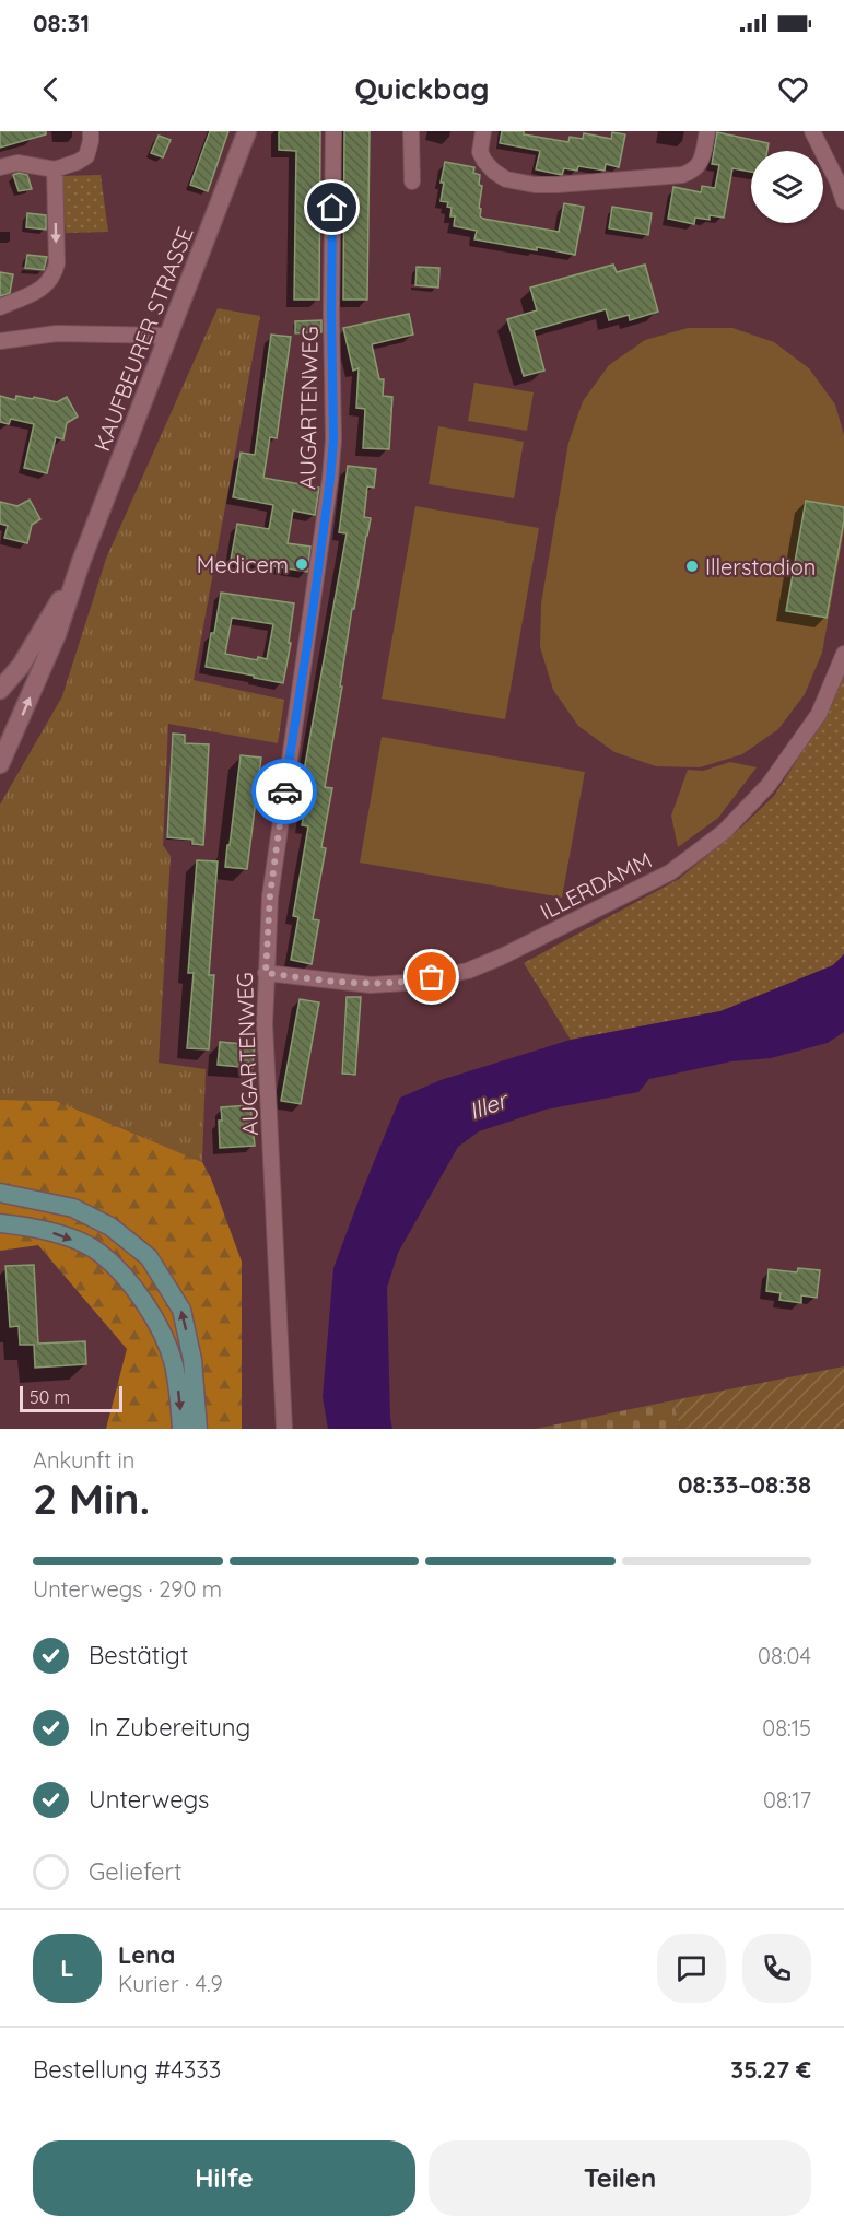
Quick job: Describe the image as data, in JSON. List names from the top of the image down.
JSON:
{
  "streets": {
    "street": ["KAUFBEURER STRASSE", "AUGARTENWEG", "ILLERDAMM"]
  },
  "crossings": [
    ["AUGARTENWEG", "ILLERDAMM"]
  ],
  "water": ["Iller"],
  "places": ["Medicem", "Illerstadion"],
  "scale_bar": "50 m",
  "page": {
    "status": "08:31",
    "header": "Quickbag",
    "scale": "50 m",
    "heading": ["2 Min.", "Ankunft in", "08:33–08:38"],
    "panel": [
      "Lena",
      "Kurier · 4.9",
      "Bestellung #4333",
      "35.27 €"
    ],
    "bar": "Unterwegs · 290 m",
    "list": [
      ["Bestätigt", "08:04"],
      ["In Zubereitung", "08:15"],
      ["Unterwegs", "08:17"],
      "Geliefert"
    ],
    "round": "L",
    "buttons": ["Hilfe", "Teilen"]
  }
}
